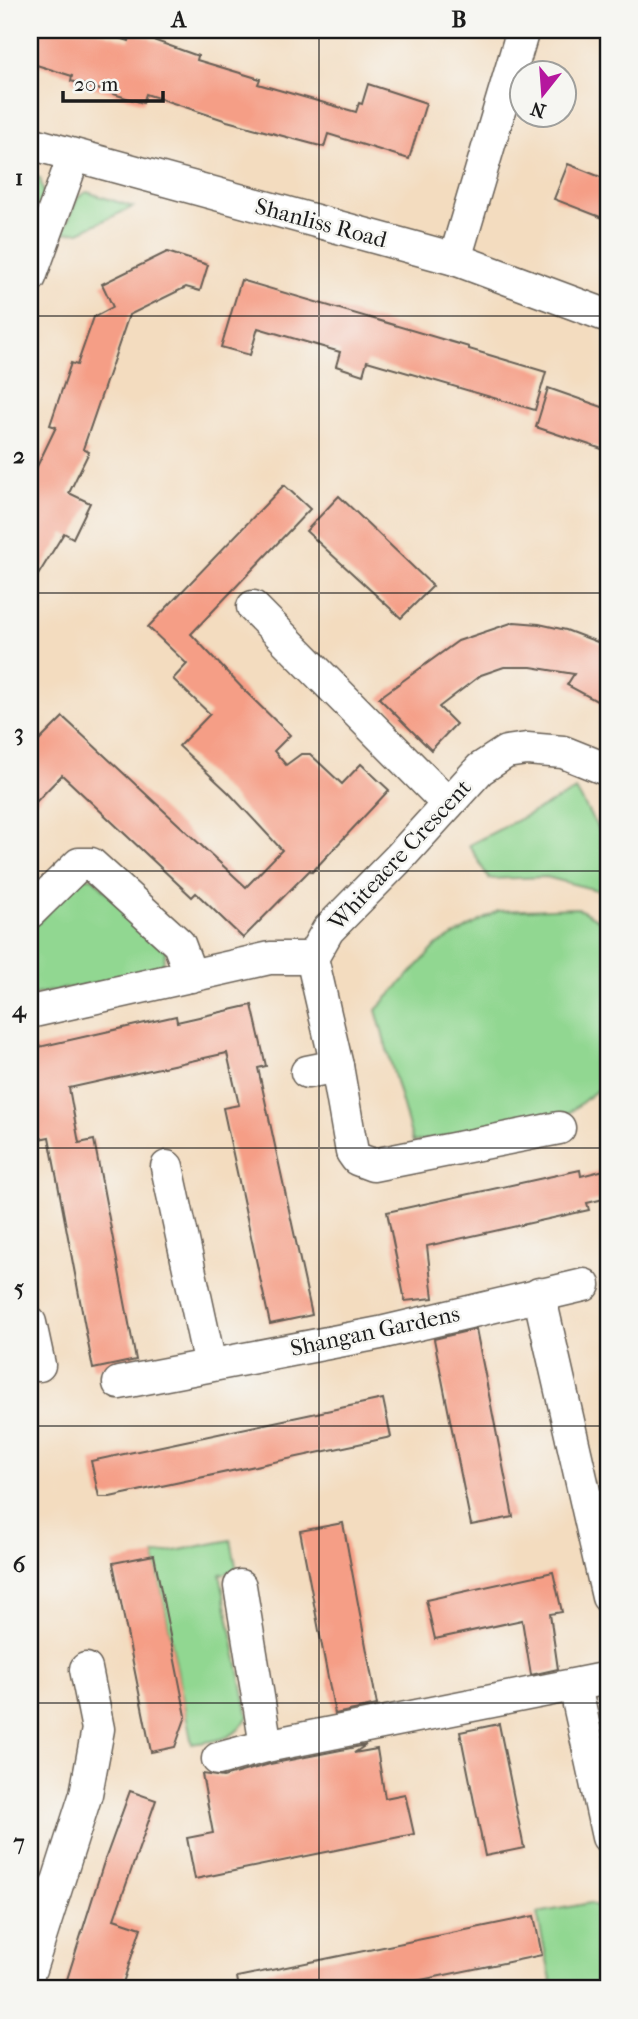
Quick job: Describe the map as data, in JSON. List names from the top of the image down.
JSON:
{
  "streets": {
    "street": ["Shanliss Road", "Whiteacre Crescent", "Shangan Gardens"]
  },
  "scale_bar": "20 m",
  "north": "bottom",
  "grid": {
    "columns": ["A", "B"],
    "rows": [
      "1",
      "2",
      "3",
      "4",
      "5",
      "6",
      "7"
    ]
  }
}
